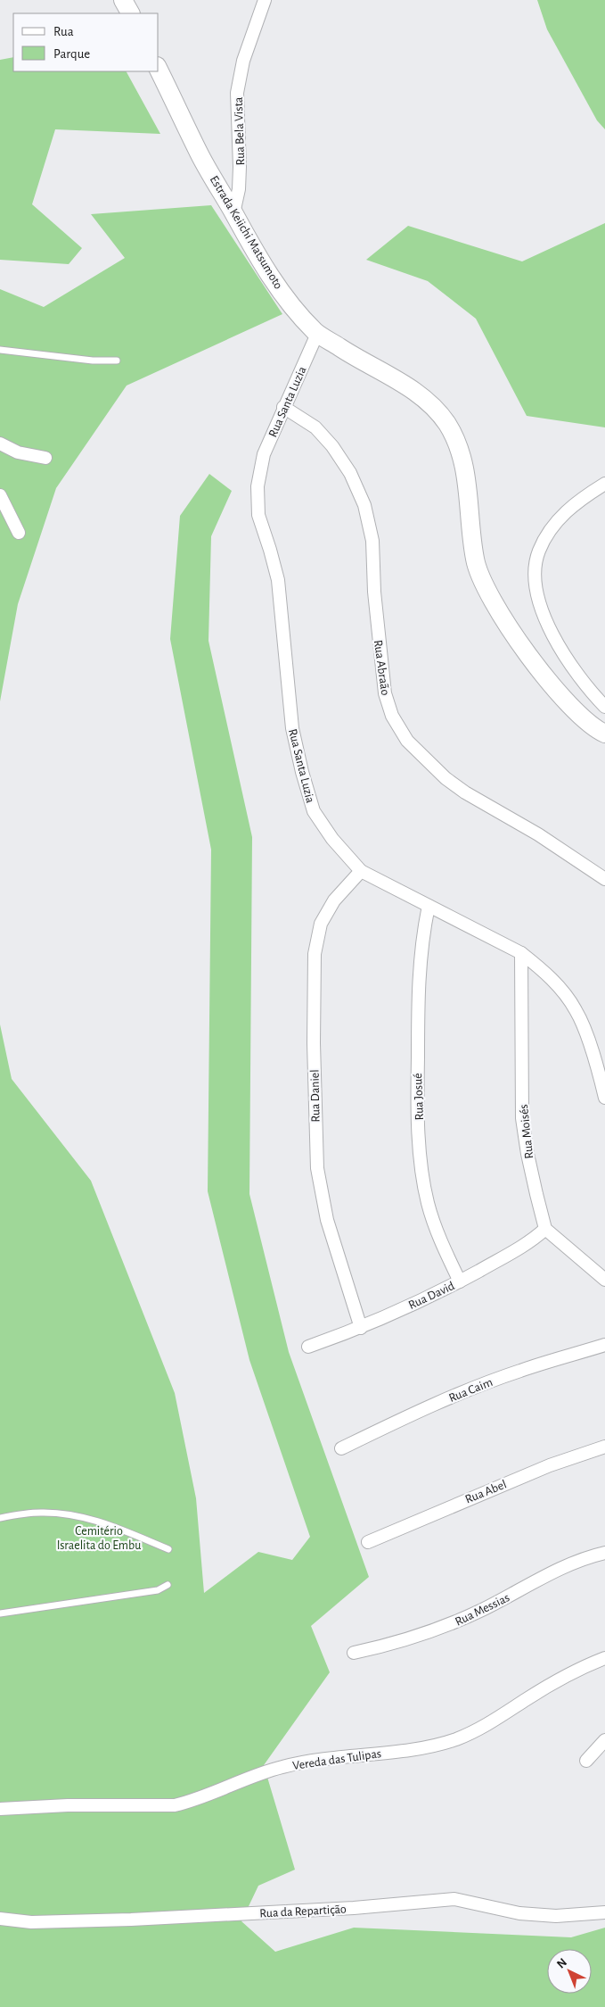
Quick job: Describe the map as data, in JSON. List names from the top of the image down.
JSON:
{
  "streets": {
    "main road": ["Estrada Keiichi Matsumoto"],
    "street": [
      "Rua Bela Vista",
      "Rua Santa Luzia",
      "Rua Abraão",
      "Rua Daniel",
      "Rua Josué",
      "Rua Moisés",
      "Rua David",
      "Rua Caim",
      "Rua Abel",
      "Rua Messias",
      "Vereda das Tulipas",
      "Rua da Repartição"
    ]
  },
  "crossings": [
    ["Rua Bela Vista", "Estrada Keiichi Matsumoto"],
    ["Estrada Keiichi Matsumoto", "Rua Santa Luzia"],
    ["Rua Santa Luzia", "Rua Abraão"],
    ["Rua Santa Luzia", "Rua Daniel"],
    ["Rua Santa Luzia", "Rua Josué"],
    ["Rua Santa Luzia", "Rua Moisés"],
    ["Rua Daniel", "Rua David"],
    ["Rua Josué", "Rua David"],
    ["Rua Moisés", "Rua David"]
  ],
  "parks": ["Cemitério Israelita do Embu"],
  "legend": ["Rua", "Parque"],
  "north": "top left"
}
